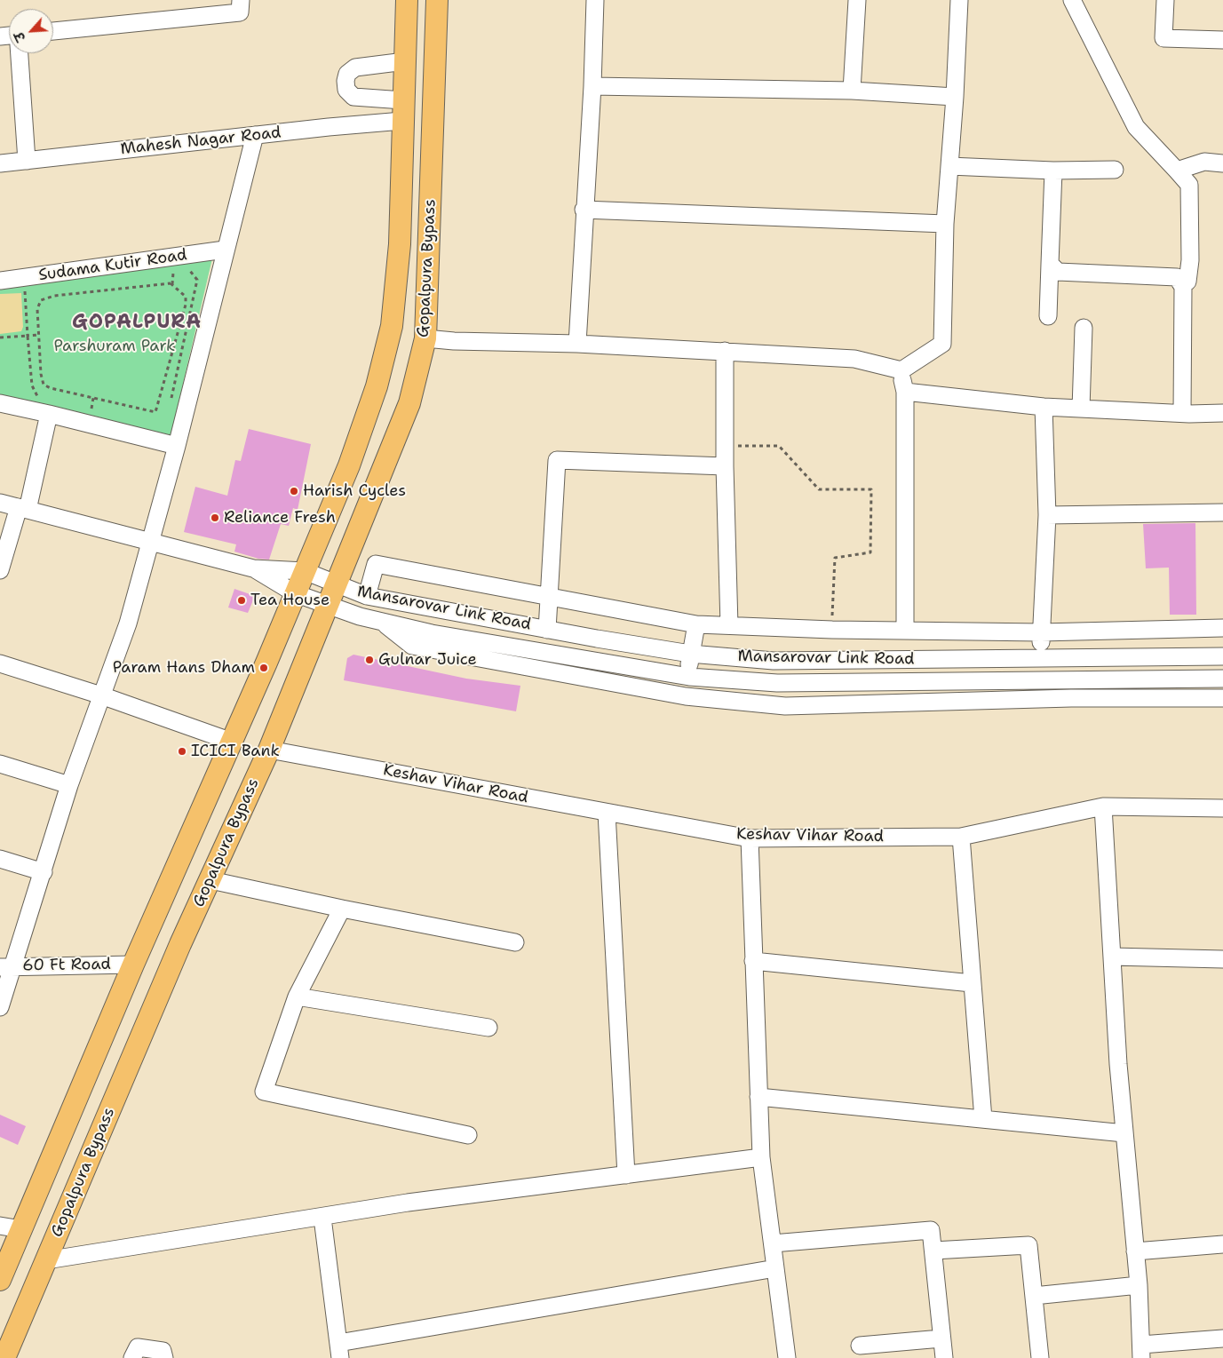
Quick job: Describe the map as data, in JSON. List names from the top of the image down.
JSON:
{
  "streets": {
    "main road": ["Gopalpura Bypass"],
    "street": [
      "Mahesh Nagar Road",
      "Sudama Kutir Road",
      "Mansarovar Link Road",
      "Keshav Vihar Road",
      "60 Ft Road"
    ]
  },
  "crossings": [
    ["Mahesh Nagar Road", "Gopalpura Bypass"],
    ["Gopalpura Bypass", "Mansarovar Link Road"],
    ["Gopalpura Bypass", "Keshav Vihar Road"],
    ["Gopalpura Bypass", "60 Ft Road"]
  ],
  "districts": ["GOPALPURA"],
  "parks": ["Parshuram Park"],
  "places": [
    "Harish Cycles",
    "Reliance Fresh",
    "Tea House",
    "Gulnar Juice",
    "Param Hans Dham",
    "ICICI Bank"
  ],
  "north": "bottom left"
}
